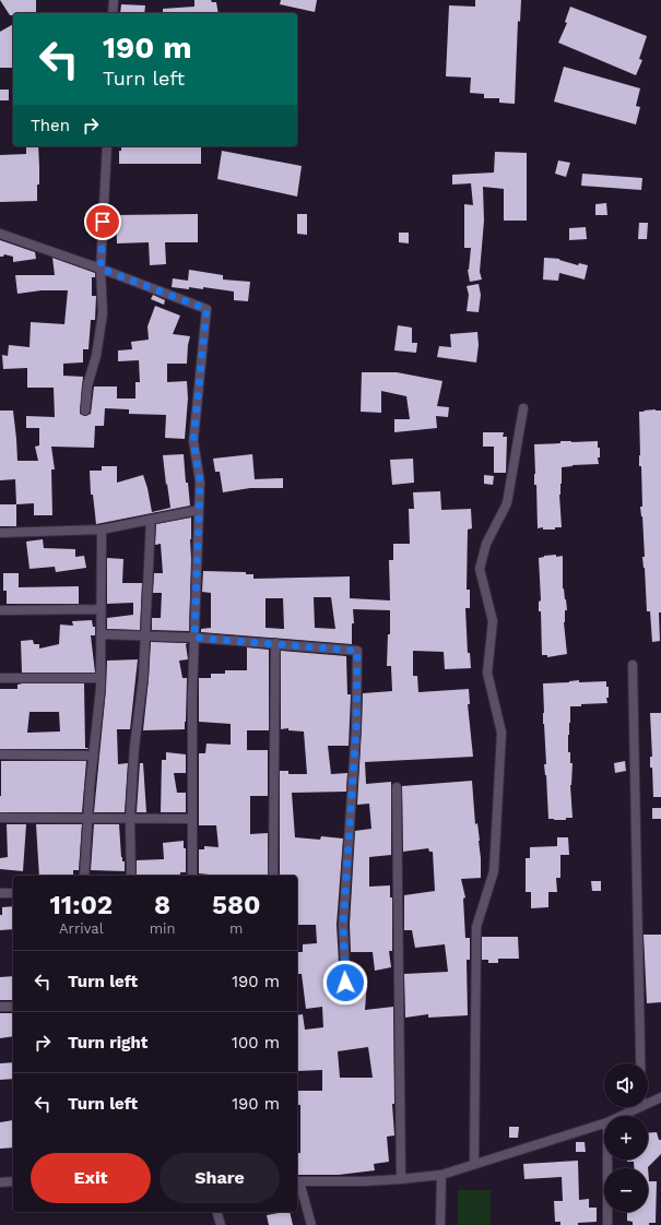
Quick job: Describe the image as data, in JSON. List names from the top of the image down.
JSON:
{
  "page": {
    "turn": ["190 m", "Turn left"],
    "then": "Then",
    "eta": [
      "11:02",
      "Arrival",
      "8",
      "min",
      "580",
      "m"
    ],
    "list": [
      {
        "name": "Turn left",
        "value": "190 m"
      },
      {
        "name": "Turn right",
        "value": "100 m"
      },
      {
        "name": "Turn left",
        "value": "190 m"
      }
    ],
    "map_buttons": ["+", "−"],
    "buttons": ["Exit", "Share"]
  }
}
